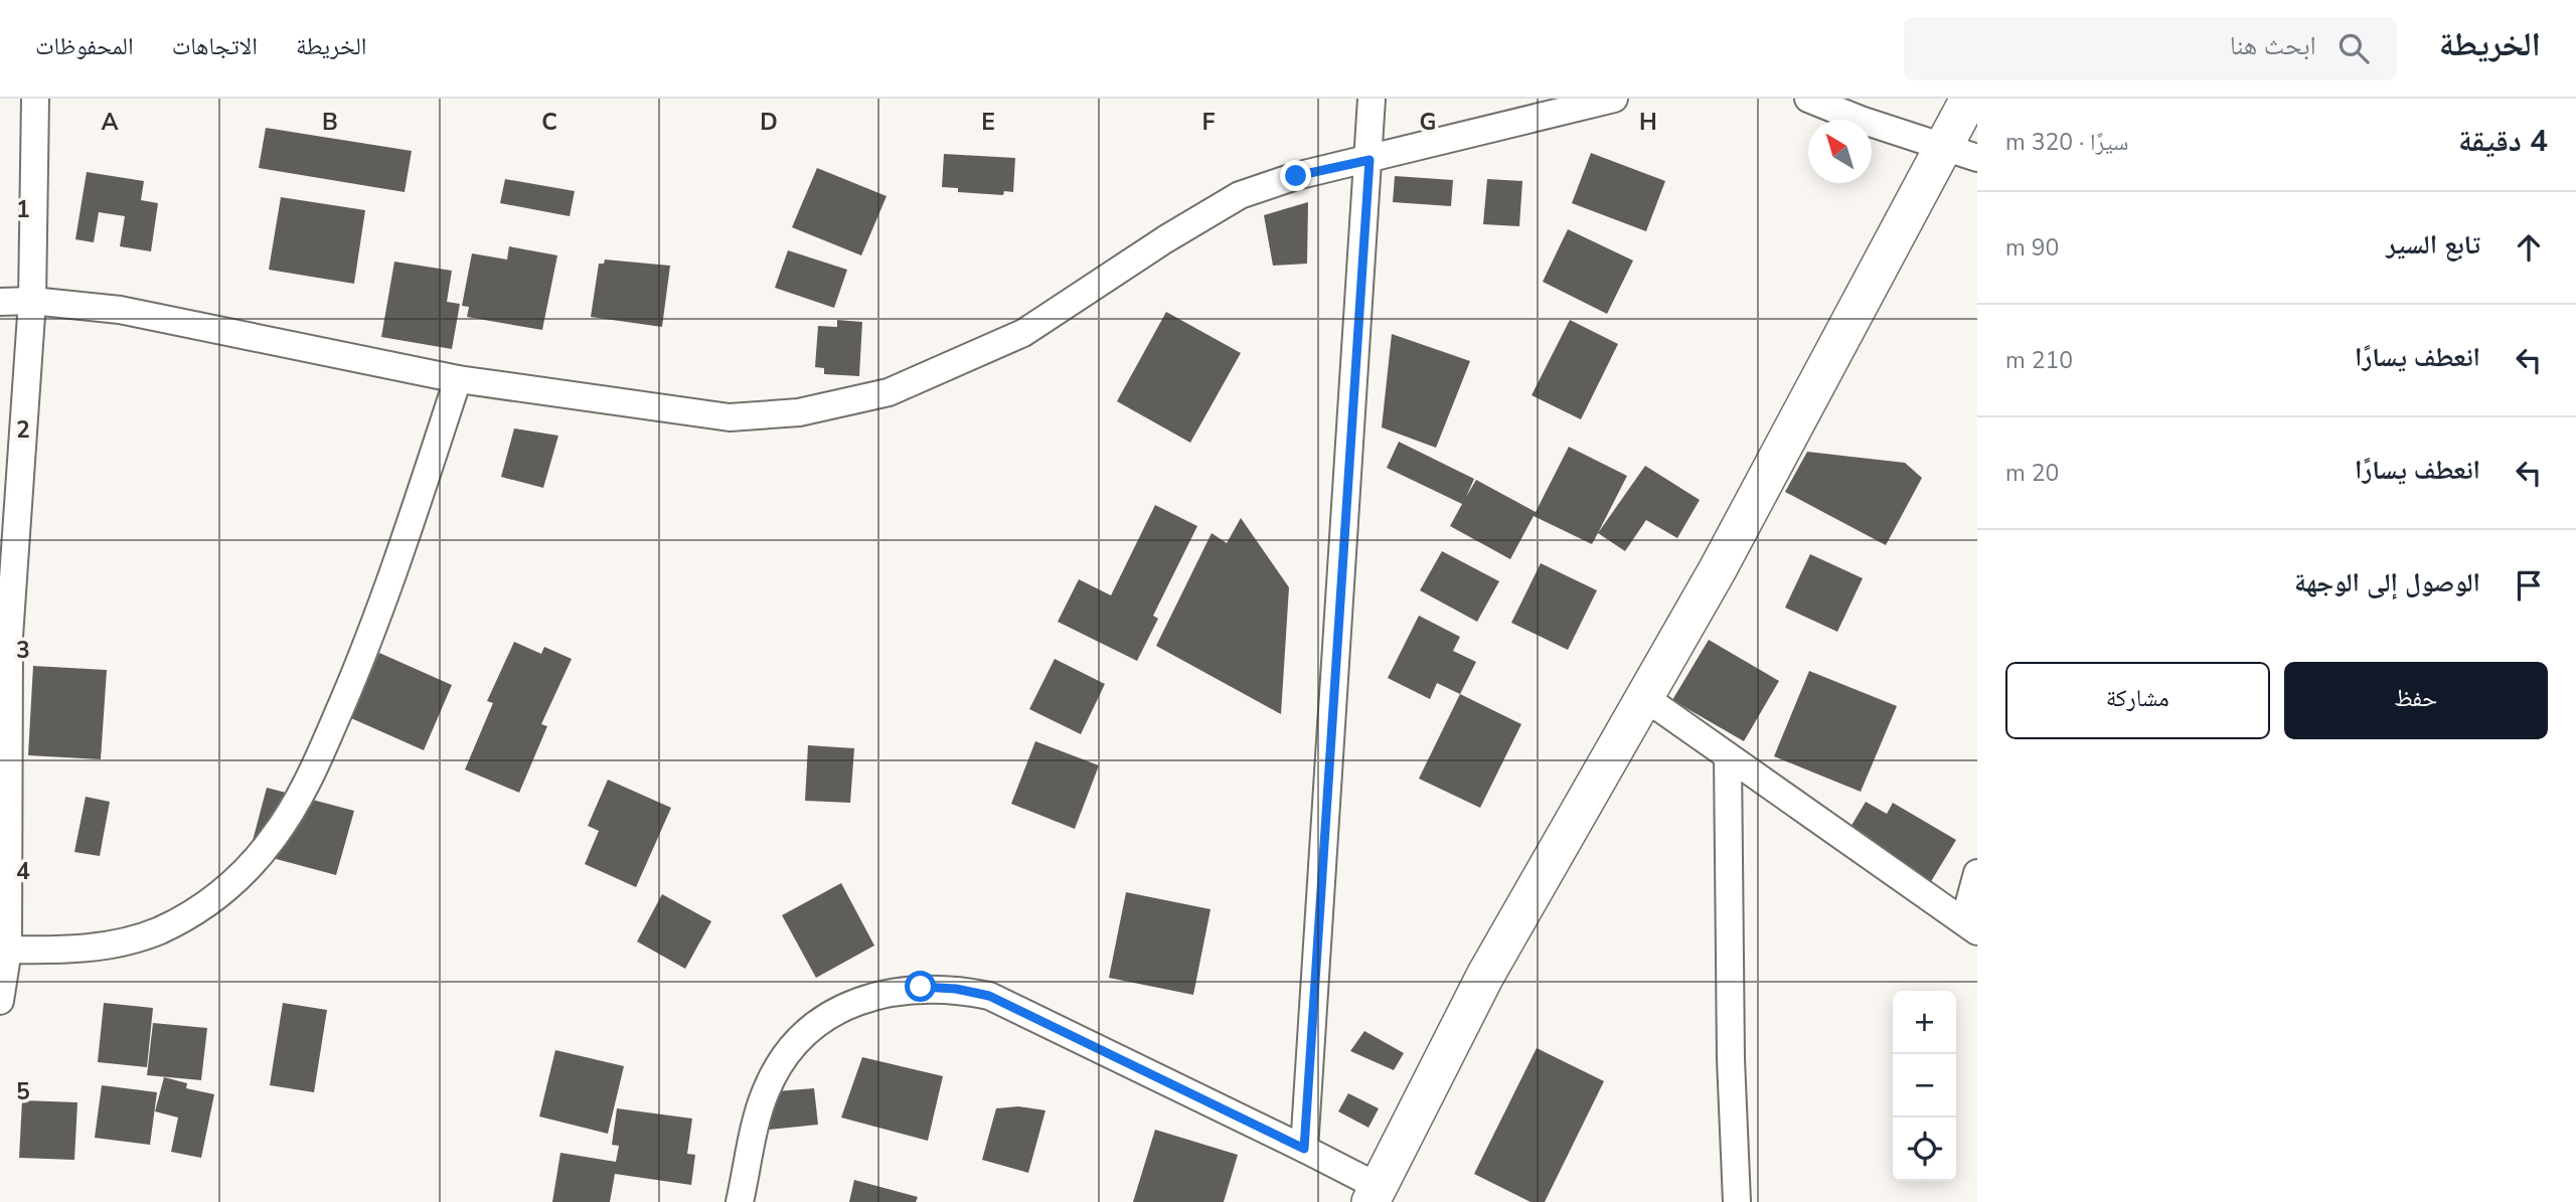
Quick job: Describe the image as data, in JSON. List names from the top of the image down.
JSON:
{
  "north": "top left",
  "page": {
    "header": "الخريطة",
    "search": "ابحث هنا",
    "nav": ["الخريطة", "الاتجاهات", "المحفوظات"],
    "heading": ["4 دقيقة", "سيرًا · 320 m"],
    "list": [
      ["تابع السير", "90 m"],
      ["انعطف يسارًا", "210 m"],
      ["انعطف يسارًا", "20 m"],
      "الوصول إلى الوجهة"
    ],
    "buttons": ["حفظ", "مشاركة"],
    "map_buttons": ["+", "−"]
  },
  "grid": {
    "columns": [
      "A",
      "B",
      "C",
      "D",
      "E",
      "F",
      "G",
      "H"
    ],
    "rows": [
      "1",
      "2",
      "3",
      "4",
      "5"
    ]
  }
}
